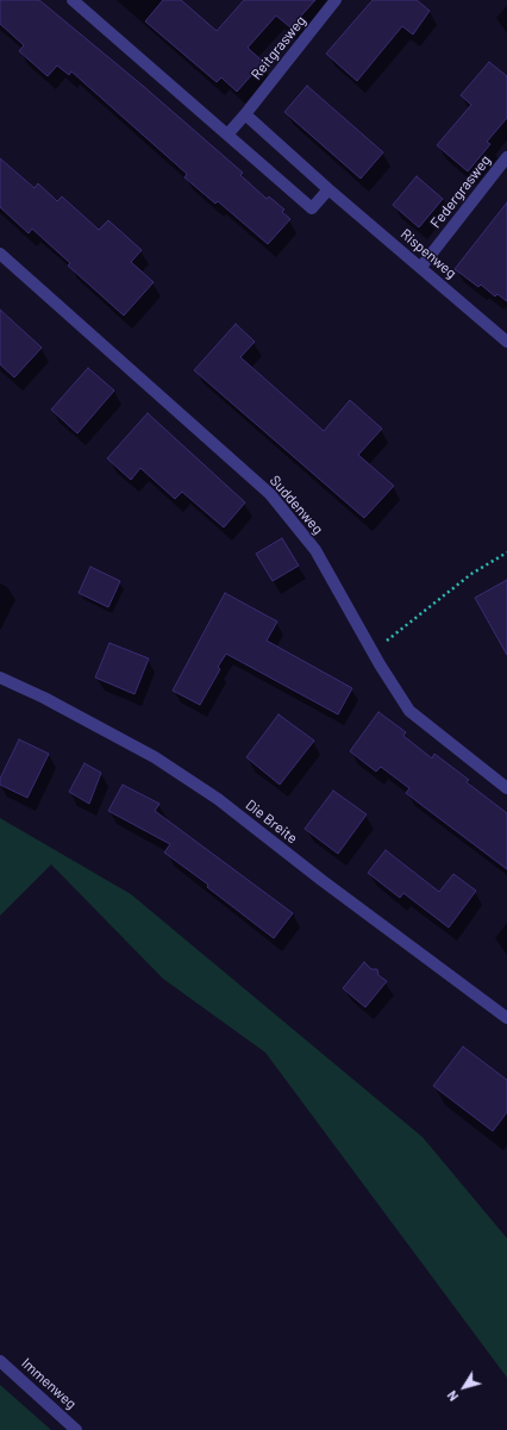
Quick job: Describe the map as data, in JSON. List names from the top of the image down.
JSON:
{
  "streets": {
    "street": [
      "Reitgrasweg",
      "Federgrasweg",
      "Rispenweg",
      "Suddenweg",
      "Die Breite",
      "Immenweg"
    ]
  },
  "crossings": [
    ["Reitgrasweg", "Rispenweg"],
    ["Federgrasweg", "Rispenweg"]
  ],
  "north": "bottom left"
}
